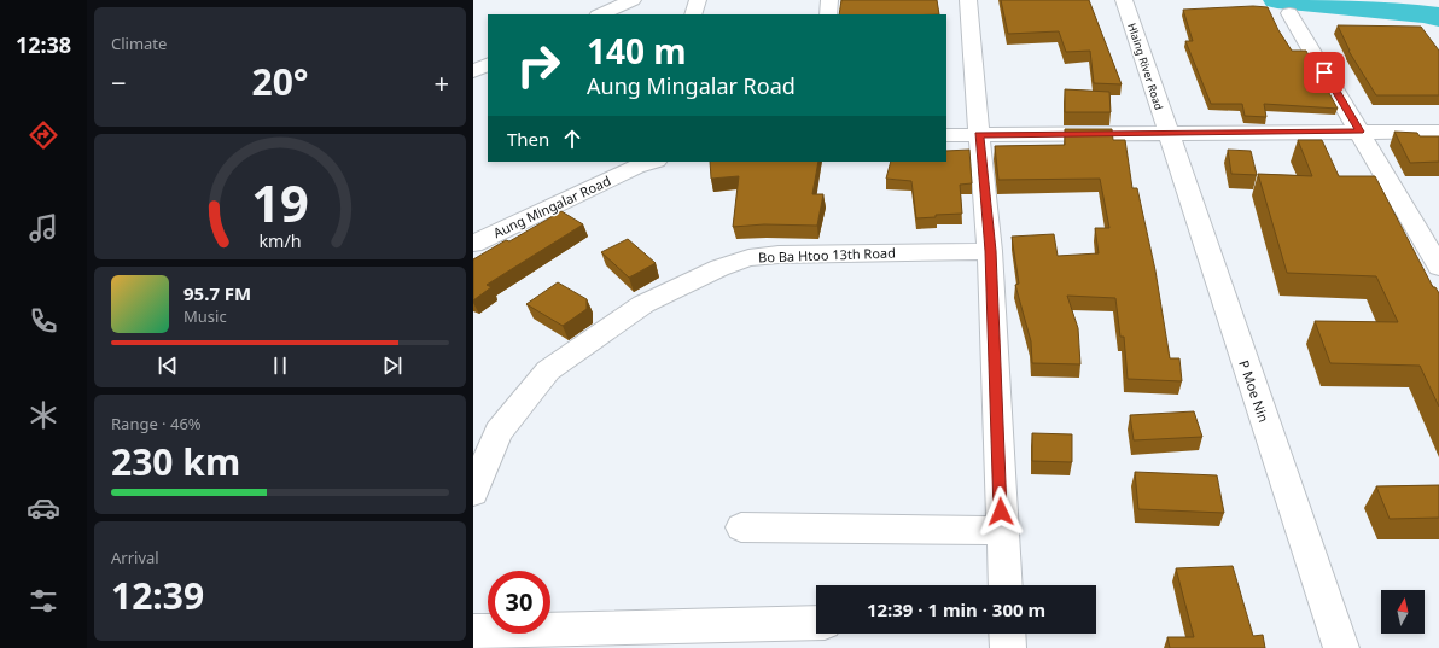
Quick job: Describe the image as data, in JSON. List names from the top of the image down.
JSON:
{
  "streets": {
    "street": [
      "Hlaing River Road",
      "Aung Mingalar Road",
      "Bo Ba Htoo 13th Road",
      "P Moe Nin"
    ]
  },
  "crossings": [
    ["Hlaing River Road", "P Moe Nin"]
  ],
  "north": "top",
  "page": {
    "tabs": "12:38",
    "tile": [
      "Climate",
      ["Range · 46%", "230 km"],
      ["Arrival", "12:39"]
    ],
    "turn": ["140 m", "Aung Mingalar Road"],
    "heat": ["−", "20°", "+"],
    "then": "Then",
    "song": ["95.7 FM", "Music"],
    "limit": "30",
    "trip": "12:39 · 1 min · 300 m",
    "gauge": ["19", "km/h"]
  }
}
